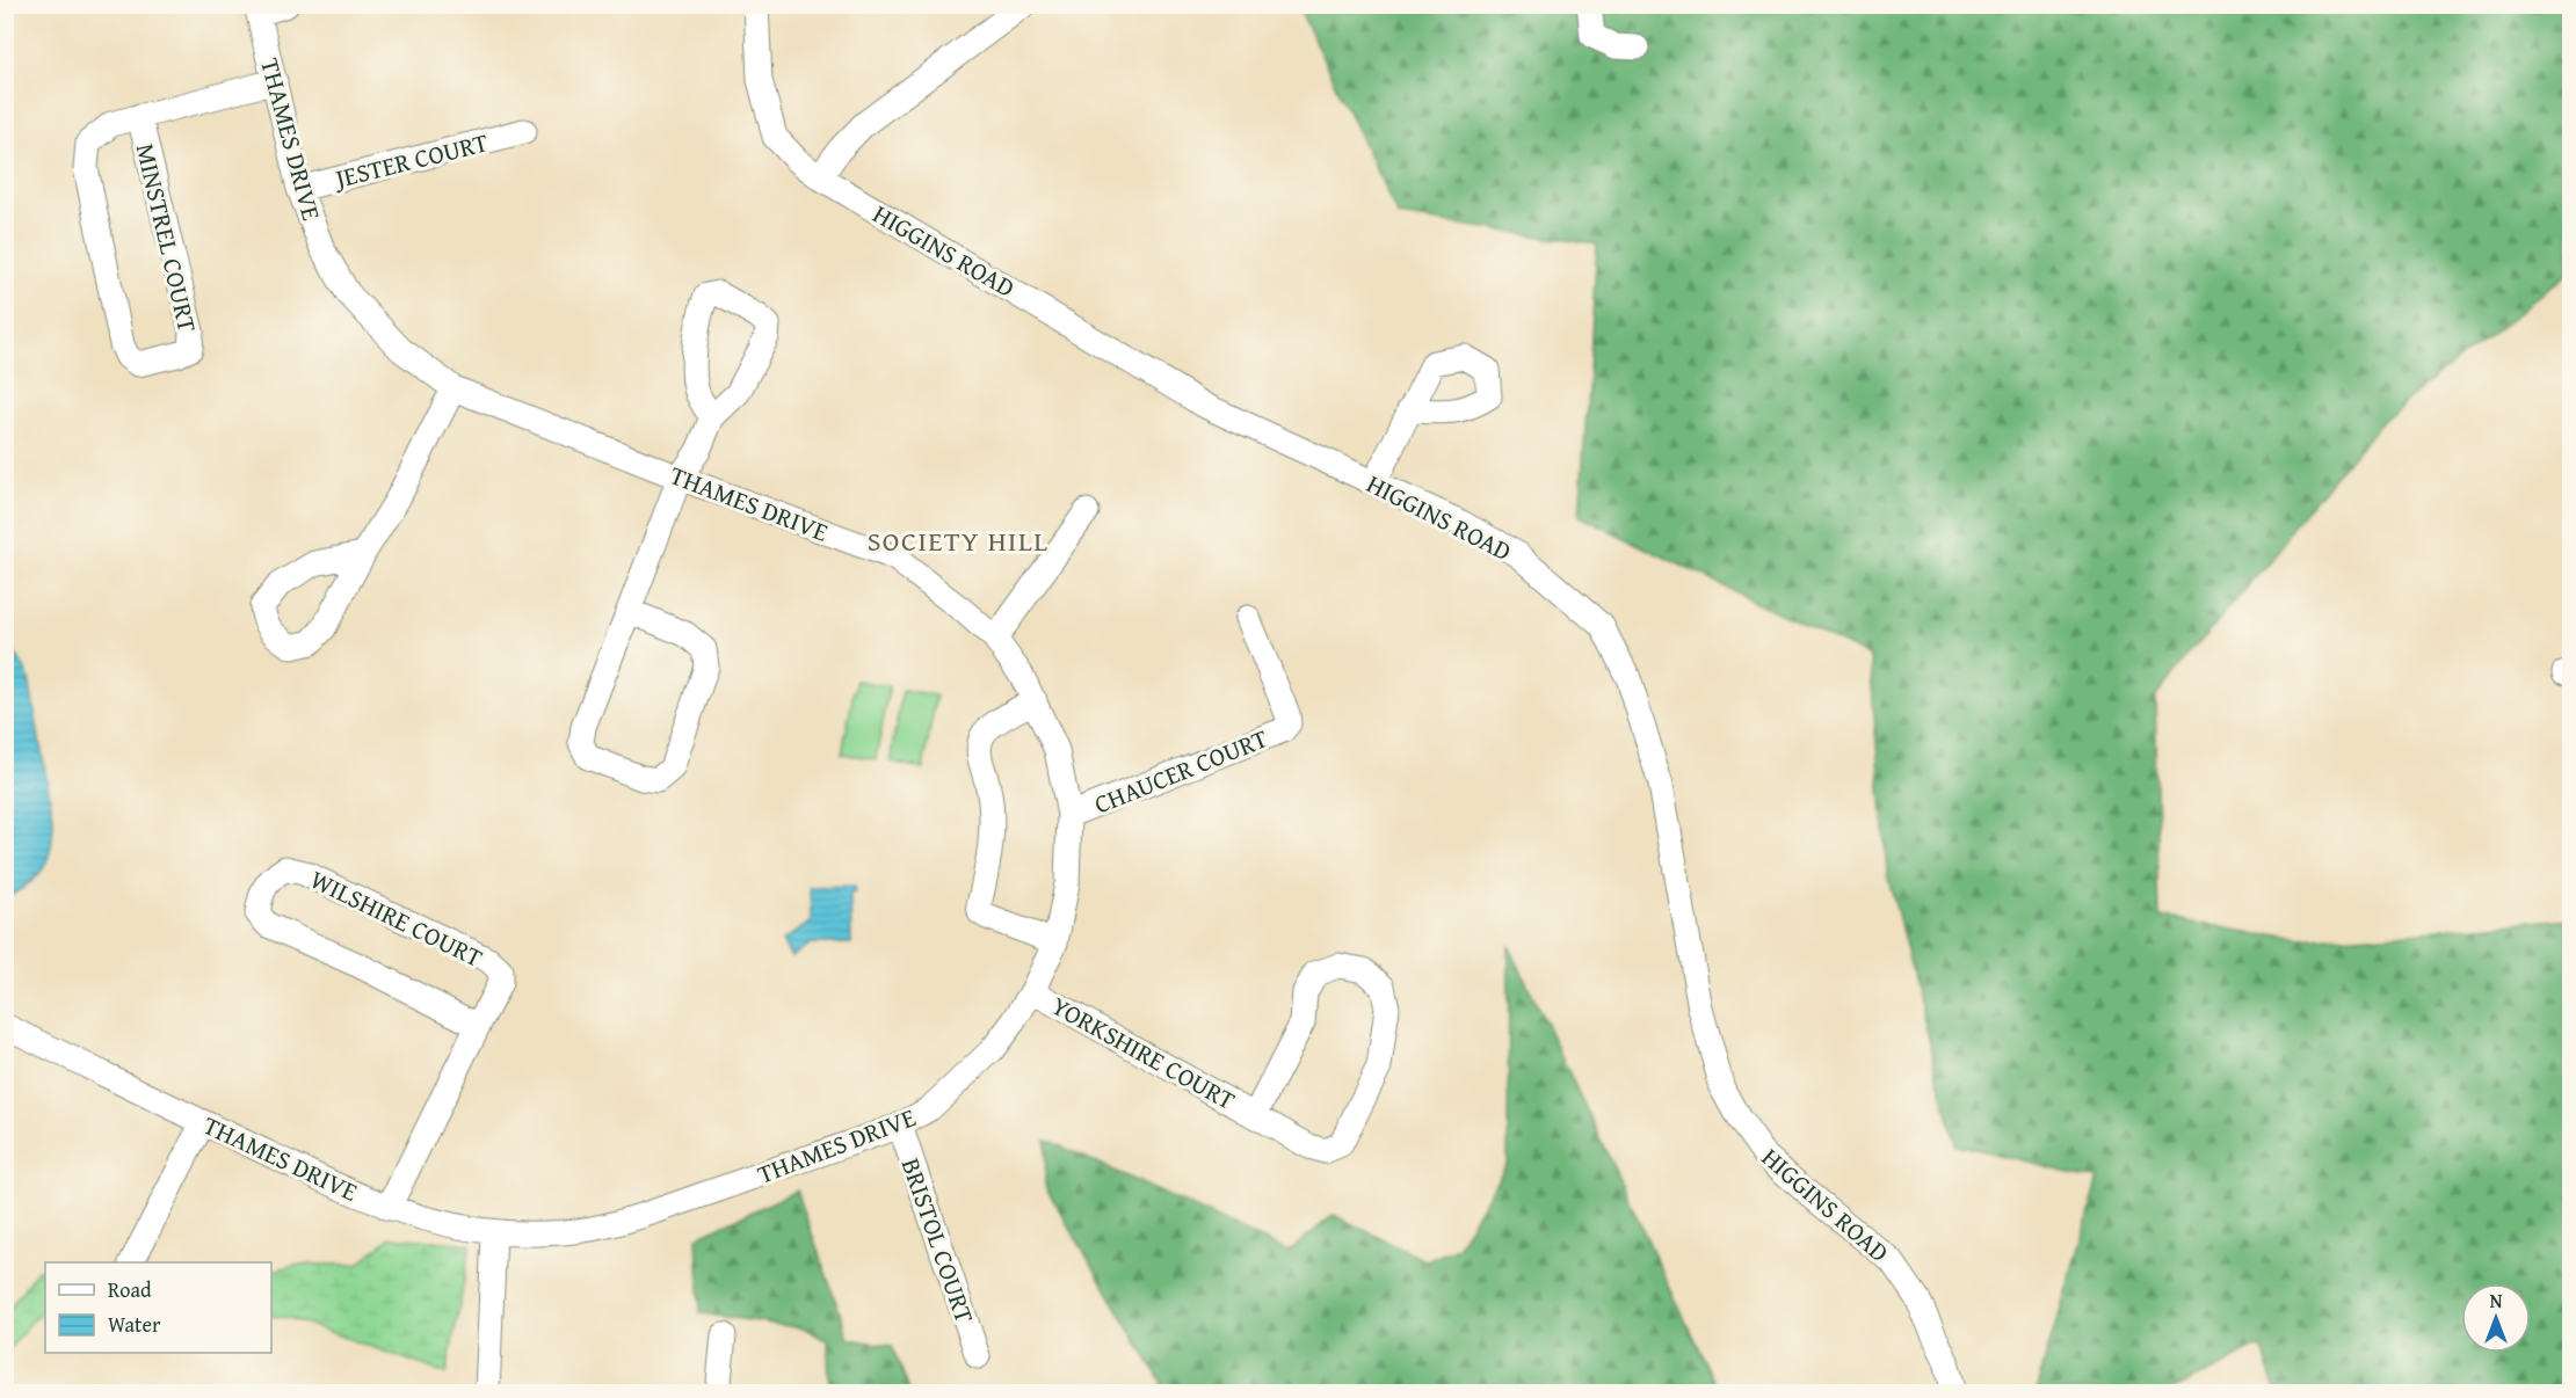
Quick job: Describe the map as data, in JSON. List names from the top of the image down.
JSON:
{
  "streets": {
    "street": [
      "THAMES DRIVE",
      "JESTER COURT",
      "MINSTREL COURT",
      "HIGGINS ROAD",
      "CHAUCER COURT",
      "WILSHIRE COURT",
      "YORKSHIRE COURT",
      "BRISTOL COURT"
    ]
  },
  "crossings": [
    ["THAMES DRIVE", "JESTER COURT"],
    ["THAMES DRIVE", "MINSTREL COURT"],
    ["THAMES DRIVE", "CHAUCER COURT"],
    ["THAMES DRIVE", "WILSHIRE COURT"],
    ["THAMES DRIVE", "YORKSHIRE COURT"],
    ["THAMES DRIVE", "BRISTOL COURT"]
  ],
  "districts": ["SOCIETY HILL"],
  "legend": ["Road", "Water"],
  "north": "top"
}
